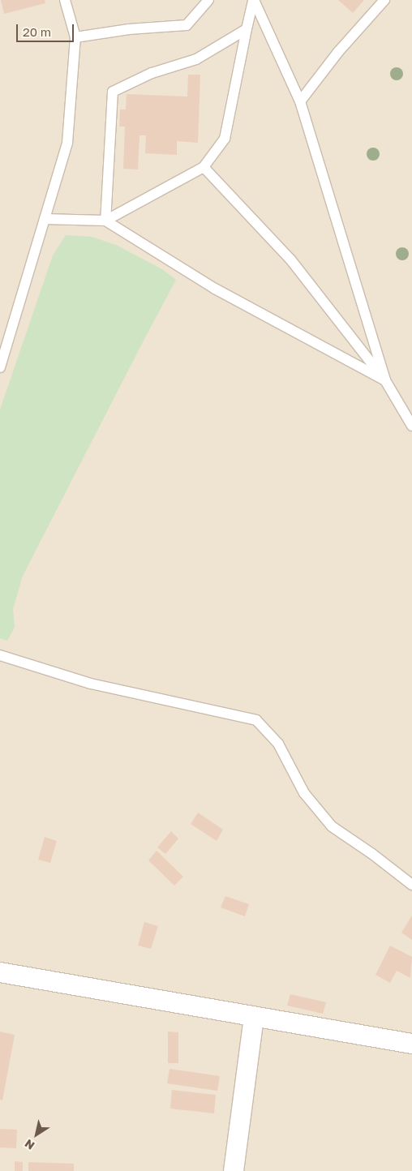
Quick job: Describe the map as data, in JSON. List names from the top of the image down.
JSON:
{
  "scale_bar": "20 m",
  "north": "bottom left"
}
